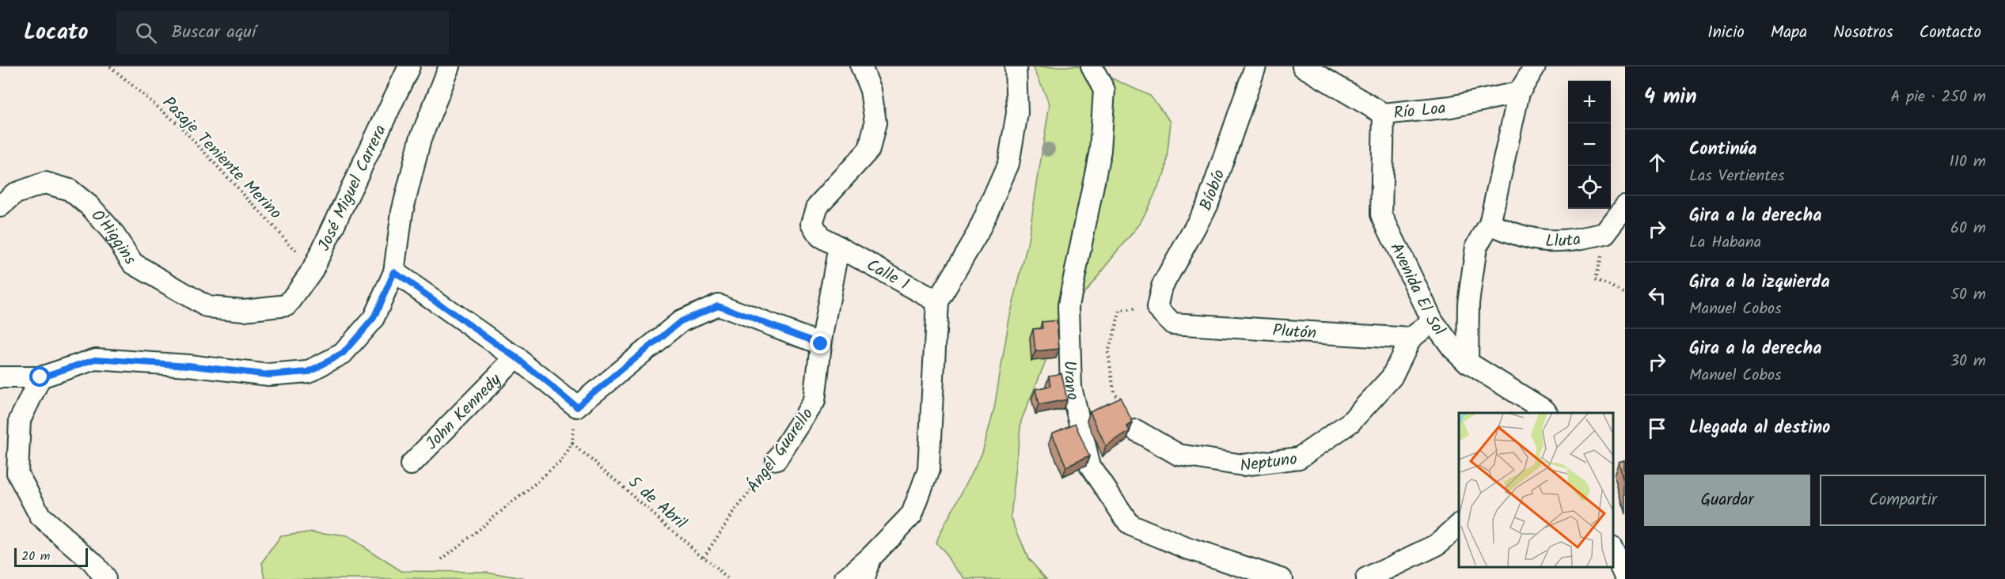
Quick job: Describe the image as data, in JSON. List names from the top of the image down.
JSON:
{
  "streets": {
    "street": [
      "Río Loa",
      "José Miguel Carrera",
      "Bíobío",
      "O'Higgins",
      "Lluta",
      "Calle 1",
      "Avenida El Sol",
      "Plutón",
      "Urano",
      "John Kennedy",
      "Ángel Guarello",
      "Neptuno"
    ],
    "path": ["Pasaje Teniente Merino", "5 de Abril"]
  },
  "crossings": [
    ["Río Loa", "Avenida El Sol"],
    ["Pasaje Teniente Merino", "José Miguel Carrera"],
    ["José Miguel Carrera", "O'Higgins"],
    ["Bíobío", "Plutón"],
    ["Calle 1", "Ángel Guarello"],
    ["Plutón", "Neptuno"],
    ["Ángel Guarello", "5 de Abril"]
  ],
  "scale_bar": "20 m",
  "page": {
    "header": "Locato",
    "search": "Buscar aquí",
    "nav": [
      "Inicio",
      "Mapa",
      "Nosotros",
      "Contacto"
    ],
    "heading": ["4 min", "A pie · 250 m"],
    "map_buttons": ["+", "−"],
    "list": [
      ["Continúa", "Las Vertientes", "110 m"],
      ["Gira a la derecha", "La Habana", "60 m"],
      ["Gira a la izquierda", "Manuel Cobos", "50 m"],
      ["Gira a la derecha", "Manuel Cobos", "30 m"],
      "Llegada al destino"
    ],
    "buttons": ["Guardar", "Compartir"],
    "scale": "20 m"
  }
}
